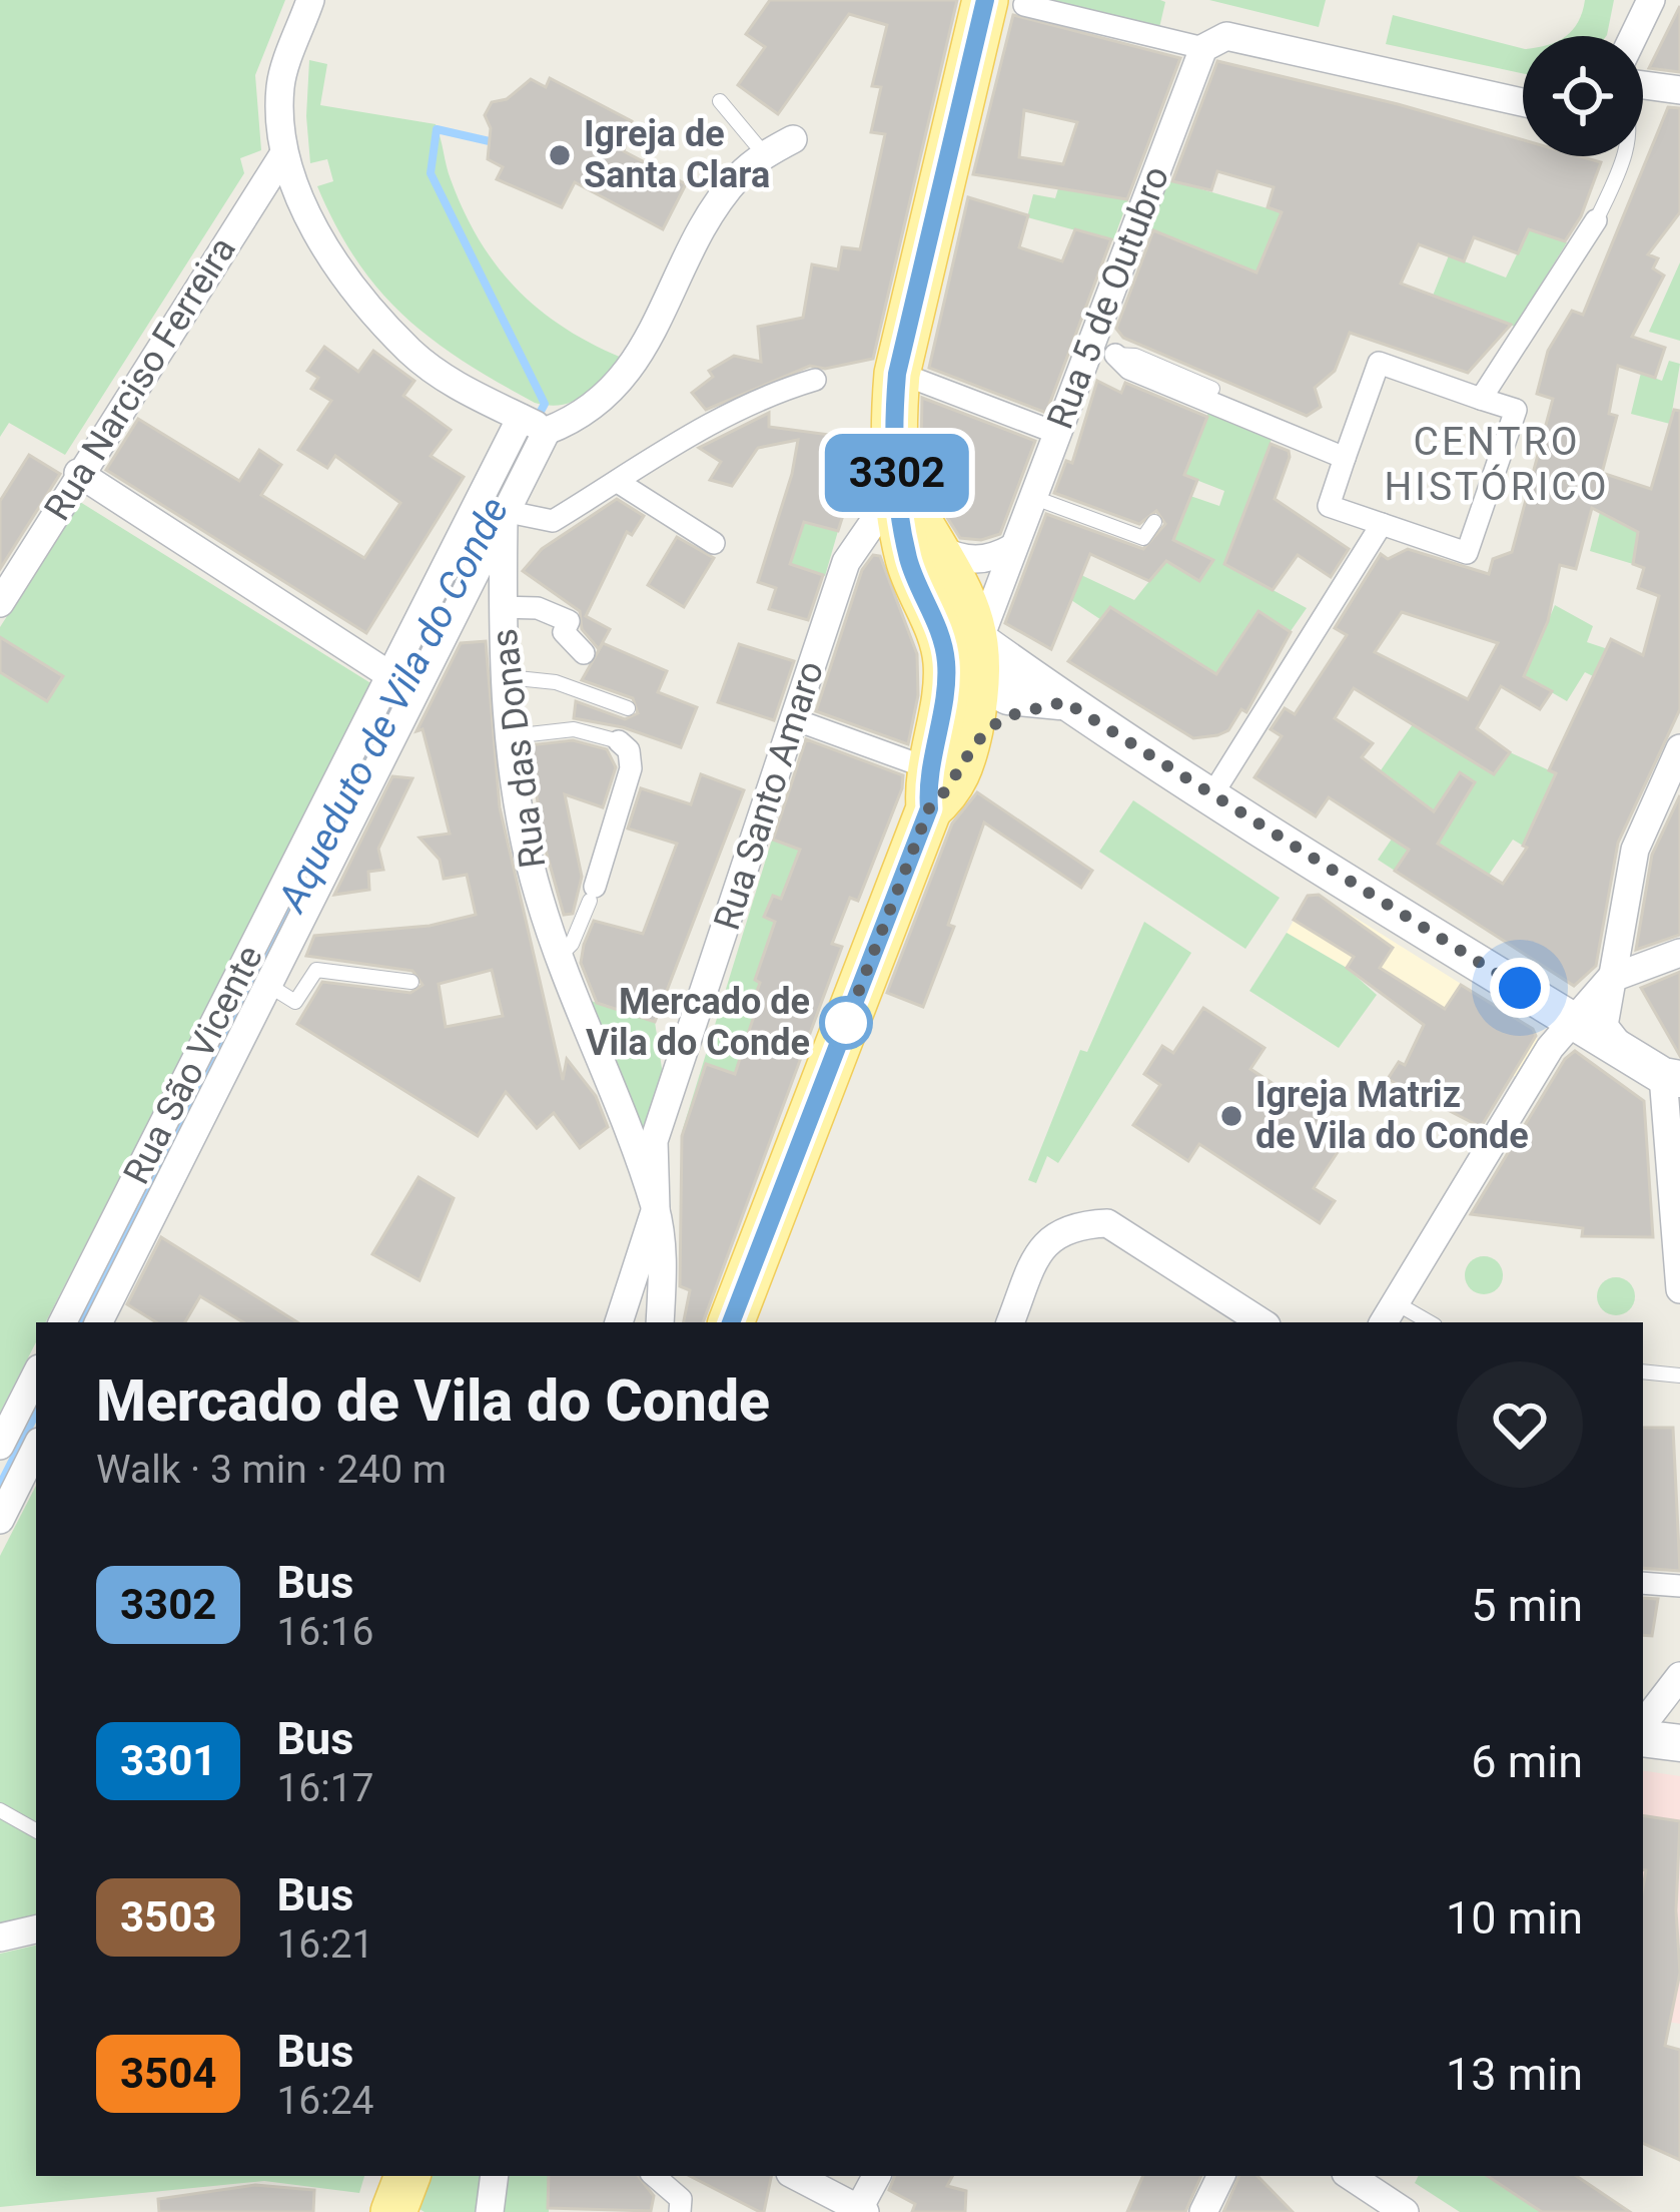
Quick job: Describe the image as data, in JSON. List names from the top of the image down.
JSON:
{
  "streets": {
    "main road": ["Rua 5 de Outubro"],
    "street": [
      "Rua Narciso Ferreira",
      "Rua das Donas",
      "Rua Santo Amaro",
      "Rua São Vicente"
    ]
  },
  "crossings": [
    ["Rua das Donas", "Rua Santo Amaro"]
  ],
  "districts": ["CENTRO HISTÓRICO"],
  "water": ["Aqueduto de Vila do Conde"],
  "places": ["Igreja de Santa Clara", "Mercado de Vila do Conde", "Igreja Matriz de Vila do Conde"],
  "lines": ["bus line 3302"],
  "page": {
    "on_map": "3302",
    "heading": ["Mercado de Vila do Conde", "Walk · 3 min · 240 m"],
    "list": [
      {
        "mark": "3302",
        "name": "Bus",
        "note": "16:16",
        "value": "5 min"
      },
      {
        "mark": "3301",
        "name": "Bus",
        "note": "16:17",
        "value": "6 min"
      },
      {
        "mark": "3503",
        "name": "Bus",
        "note": "16:21",
        "value": "10 min"
      },
      {
        "mark": "3504",
        "name": "Bus",
        "note": "16:24",
        "value": "13 min"
      }
    ]
  }
}
